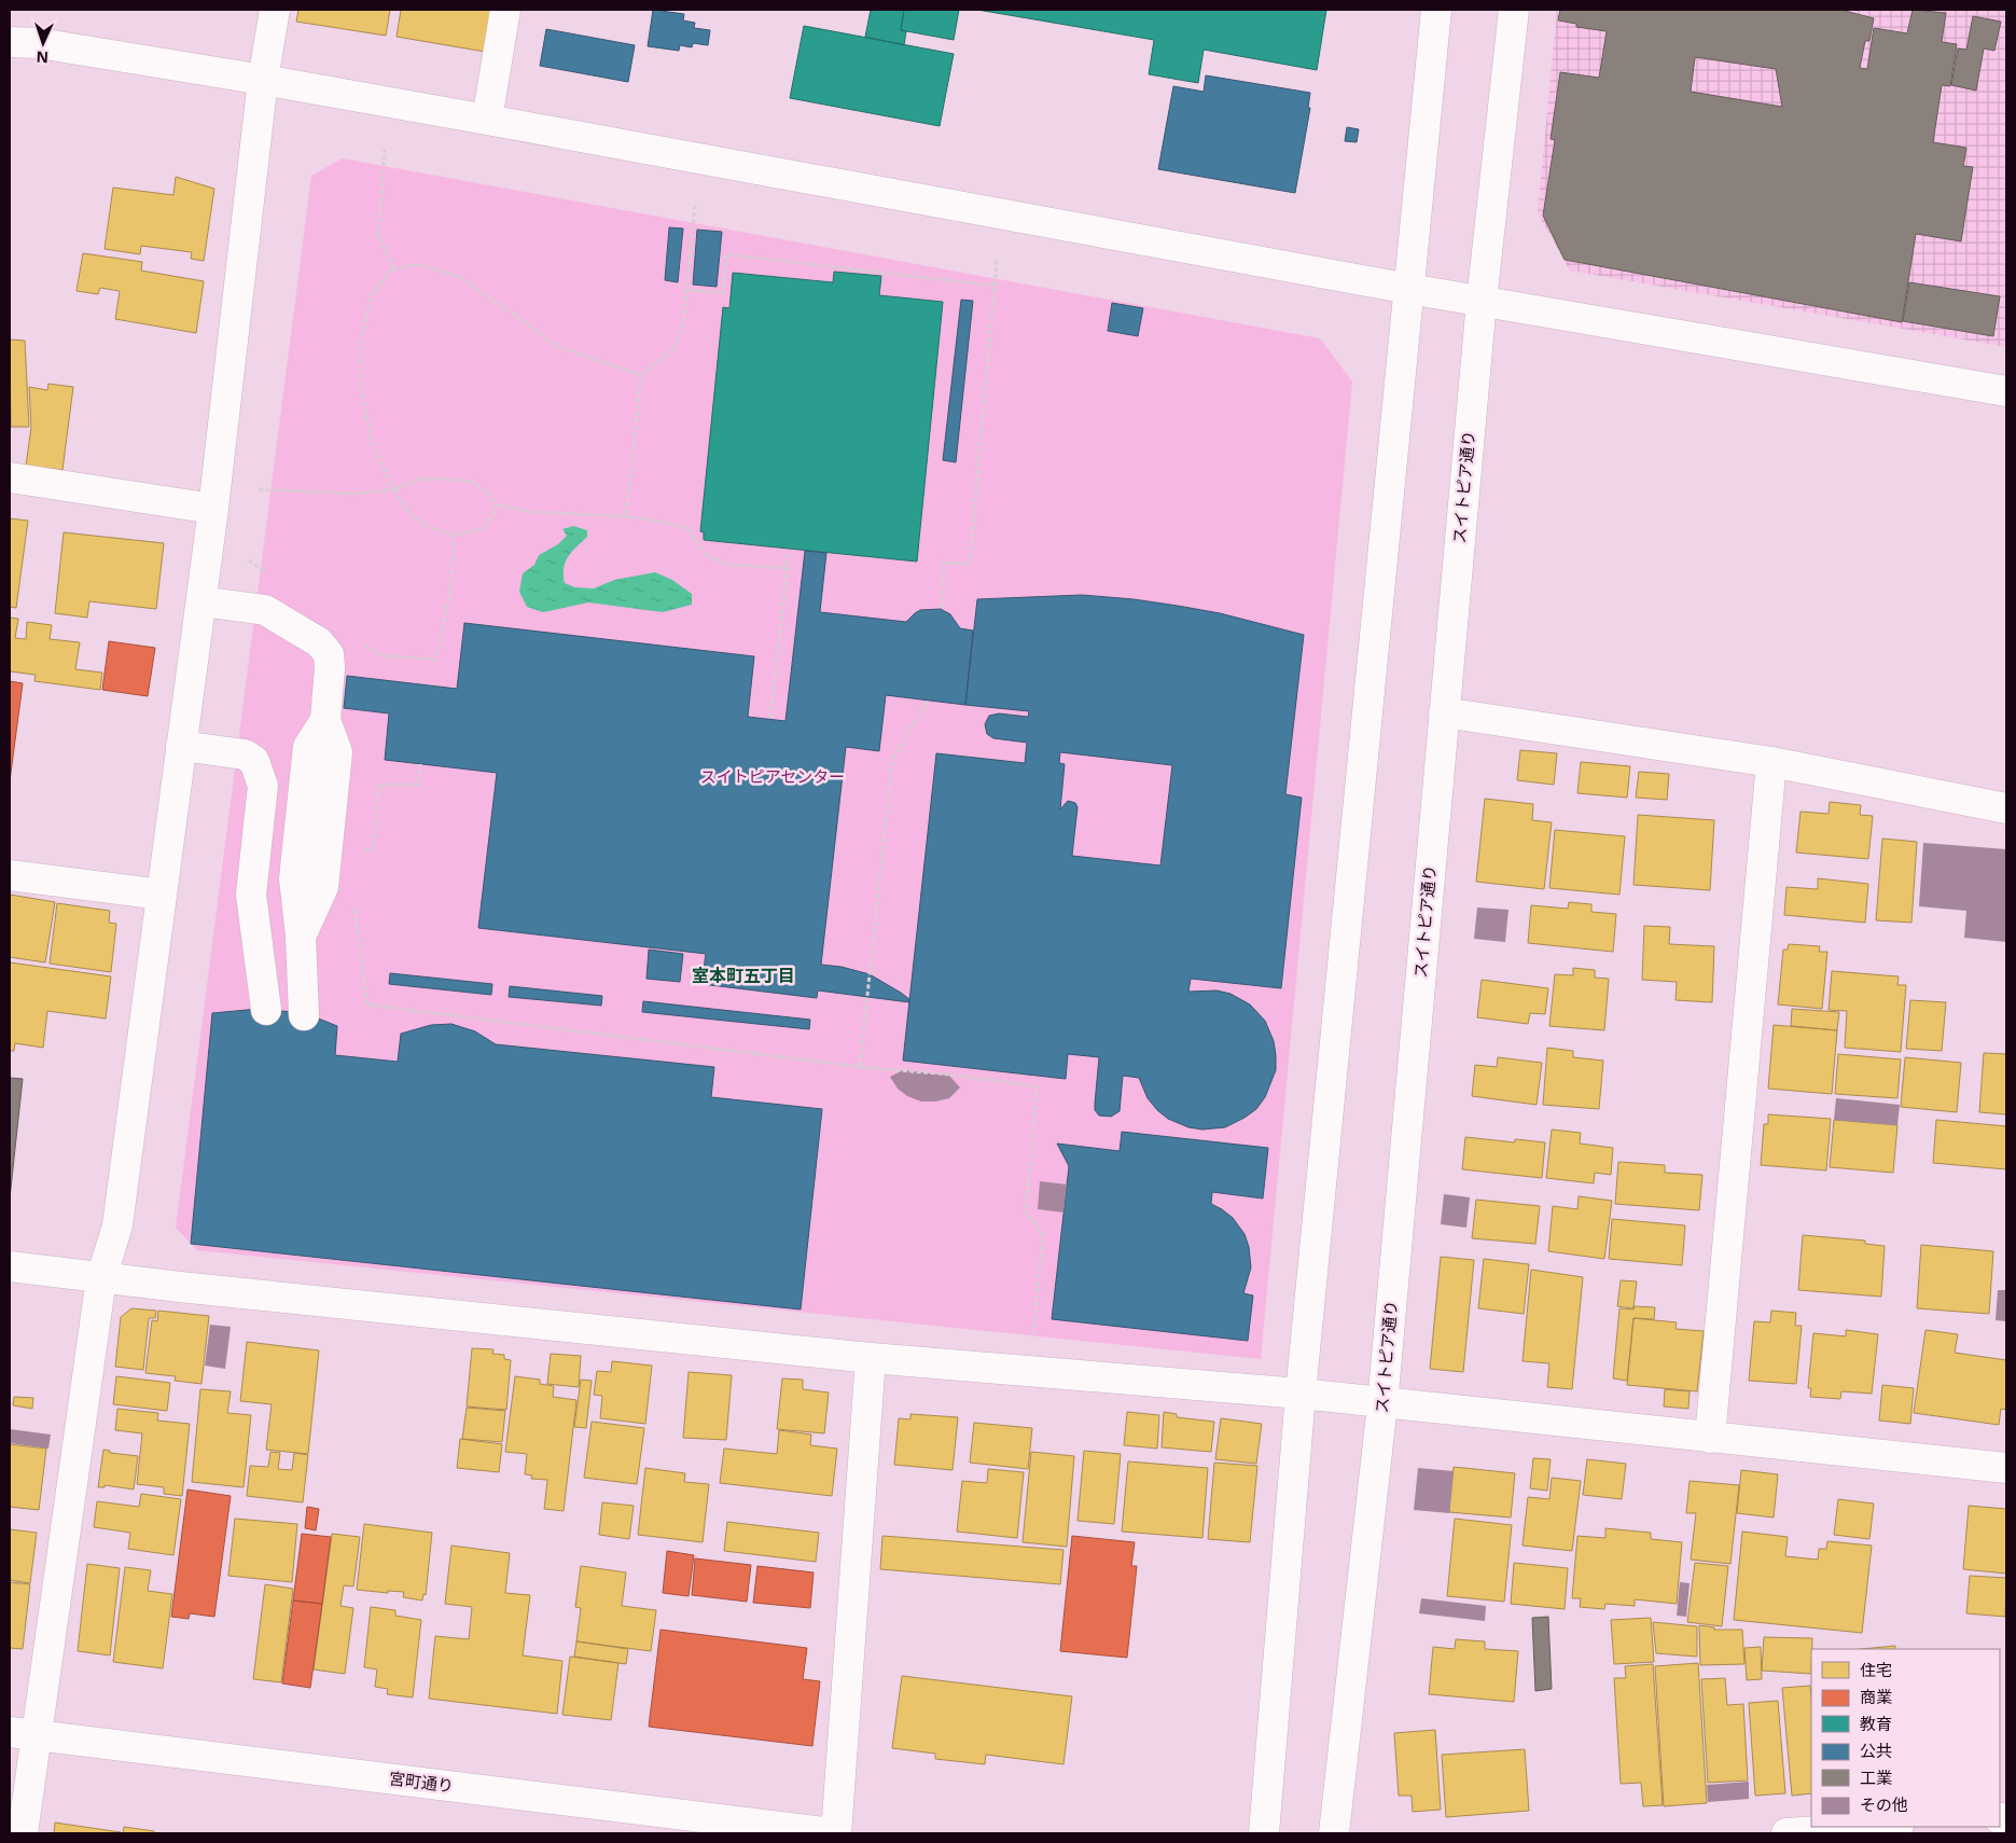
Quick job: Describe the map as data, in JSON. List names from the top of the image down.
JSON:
{
  "streets": {
    "street": ["スイトピア通り", "宮町通り"]
  },
  "districts": ["室本町五丁目"],
  "parks": ["スイトピアセンター"],
  "legend": [
    "住宅",
    "商業",
    "教育",
    "公共",
    "工業",
    "その他"
  ],
  "north": "bottom"
}
